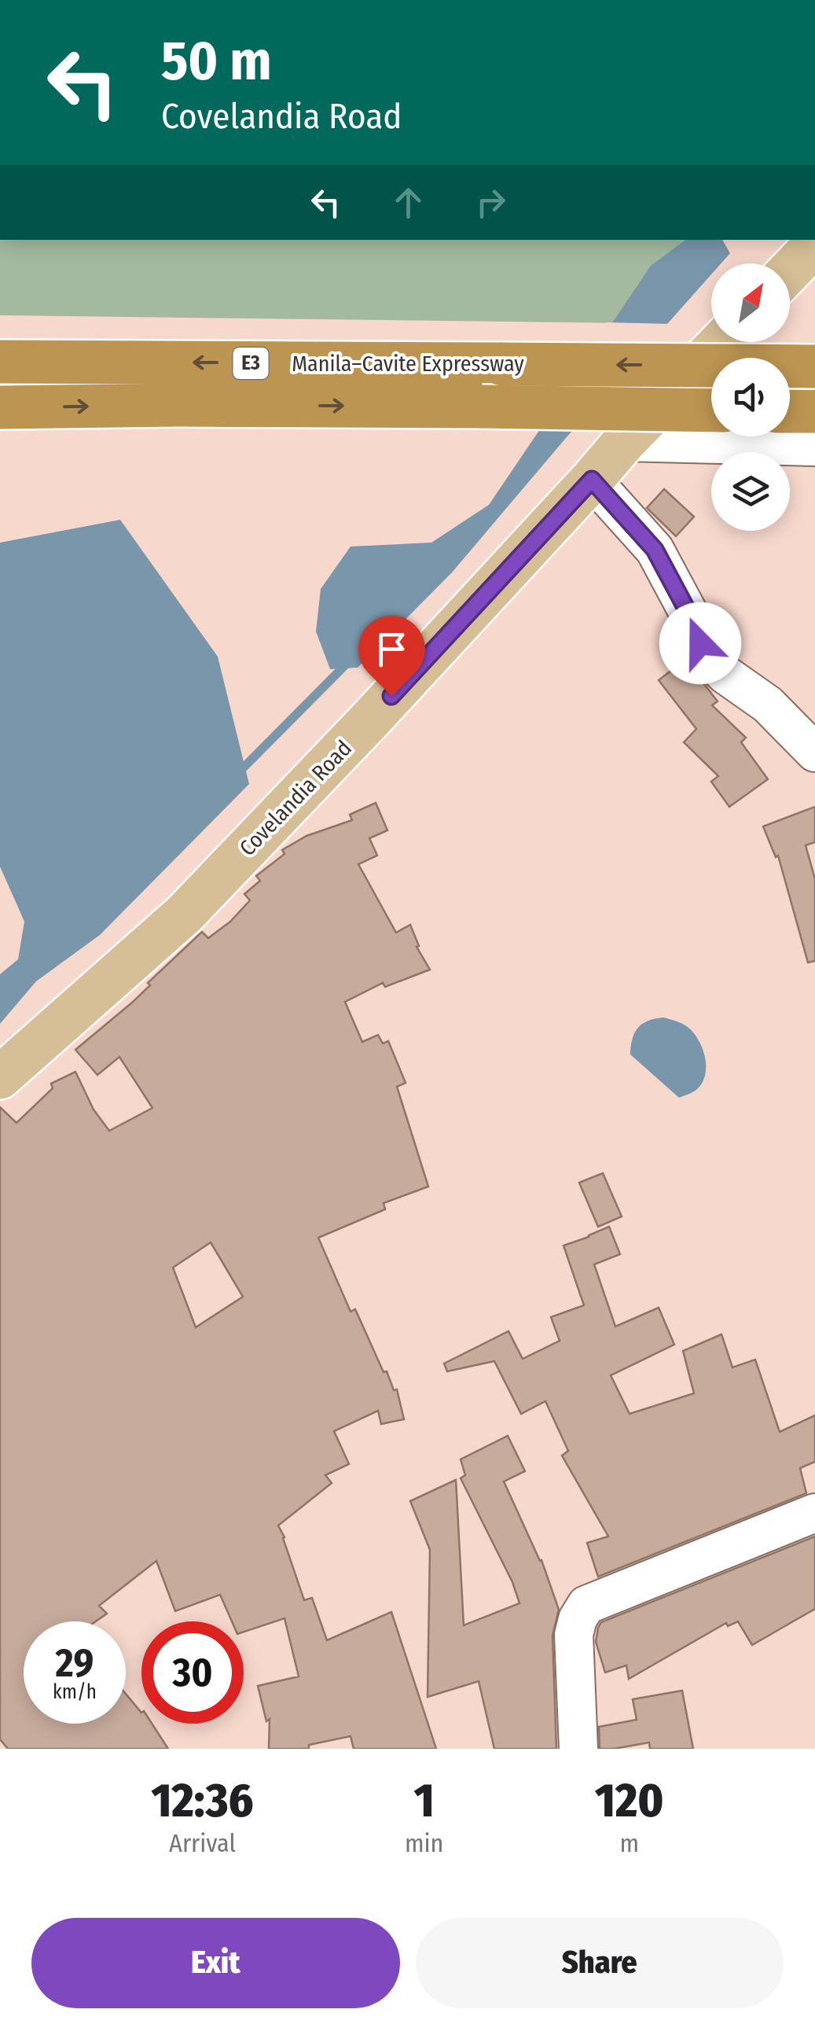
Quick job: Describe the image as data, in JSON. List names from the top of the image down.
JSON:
{
  "streets": {
    "highway": ["E3", "Manila–Cavite Expressway"],
    "main road": ["Covelandia Road"]
  },
  "north": "top right",
  "page": {
    "turn": ["50 m", "Covelandia Road"],
    "speed": "29 km/h",
    "limit": "30",
    "eta": [
      "12:36",
      "Arrival",
      "1",
      "min",
      "120",
      "m"
    ],
    "buttons": ["Exit", "Share"]
  }
}
